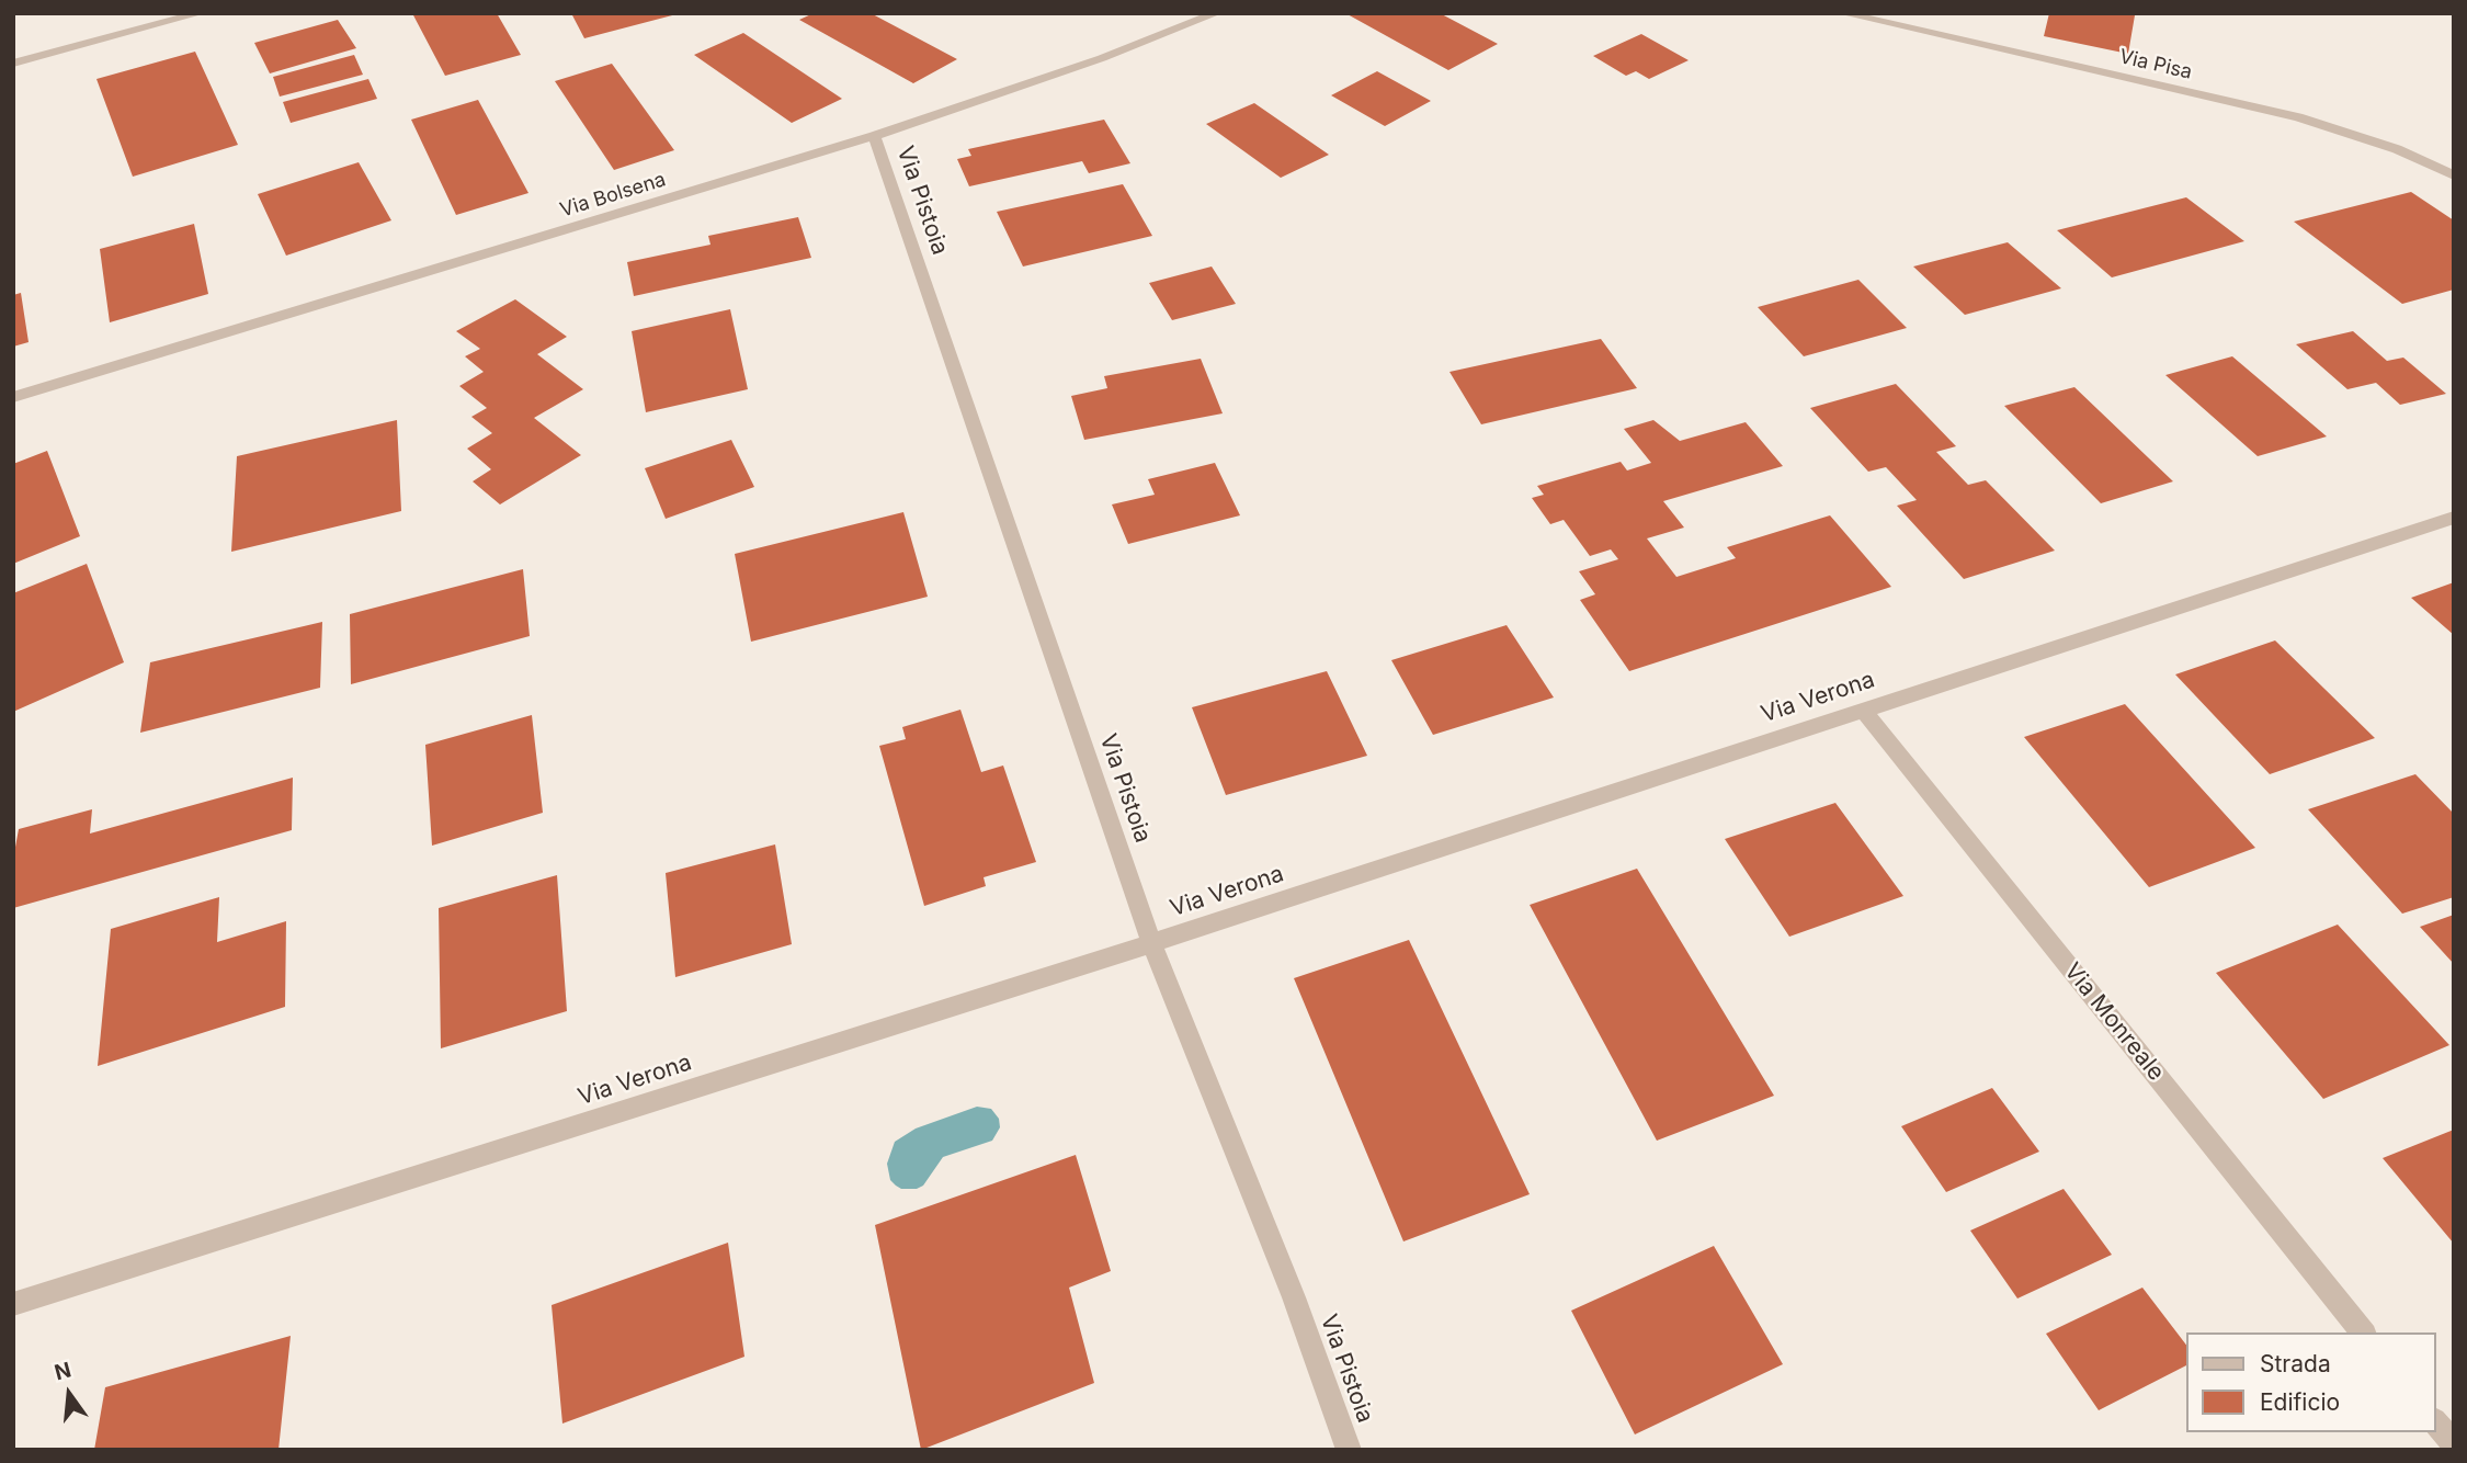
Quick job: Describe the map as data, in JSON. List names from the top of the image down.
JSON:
{
  "streets": {
    "street": [
      "Via Pisa",
      "Via Bolsena",
      "Via Pistoia",
      "Via Verona",
      "Via Monreale"
    ]
  },
  "crossings": [
    ["Via Bolsena", "Via Pistoia"],
    ["Via Pistoia", "Via Verona"],
    ["Via Verona", "Via Monreale"]
  ],
  "legend": ["Strada", "Edificio"],
  "north": "top"
}
